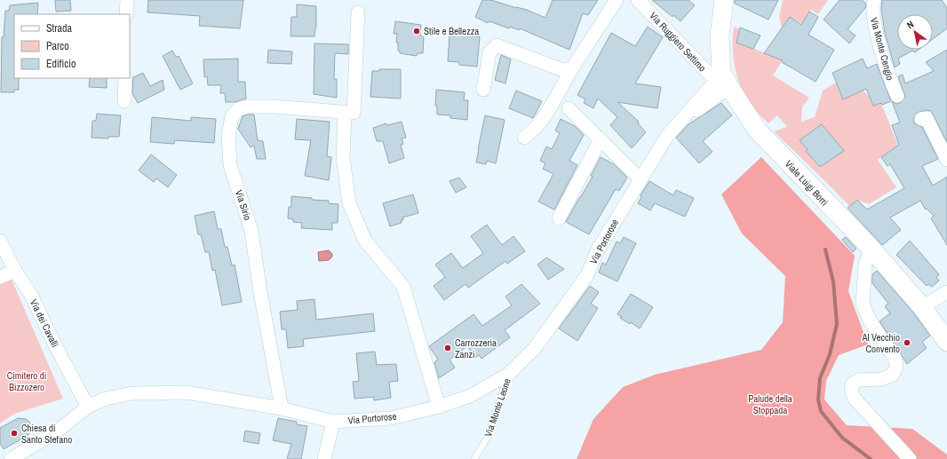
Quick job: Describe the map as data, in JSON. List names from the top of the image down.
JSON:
{
  "streets": {
    "main road": ["Viale Luigi Borri"],
    "street": [
      "Via Ruggiero Settimo",
      "Via Monte Cengio",
      "Via Sirio",
      "Via Portorose",
      "Via dei Cavalli"
    ],
    "lane": ["Via Monte Leone"]
  },
  "crossings": [
    ["Via Ruggiero Settimo", "Viale Luigi Borri"],
    ["Via Ruggiero Settimo", "Via Portorose"],
    ["Viale Luigi Borri", "Via Portorose"],
    ["Via Sirio", "Via Portorose"],
    ["Via Portorose", "Via dei Cavalli"],
    ["Via Portorose", "Via Monte Leone"]
  ],
  "parks": ["Cimitero di Bizzozero", "Palude della Stoppada"],
  "places": [
    "Stile e Bellezza",
    "Al Vecchio Convento",
    "Carrozzeria Zanzi",
    "Chiesa di Santo Stefano"
  ],
  "legend": ["Strada", "Parco", "Edificio"],
  "north": "top left"
}
